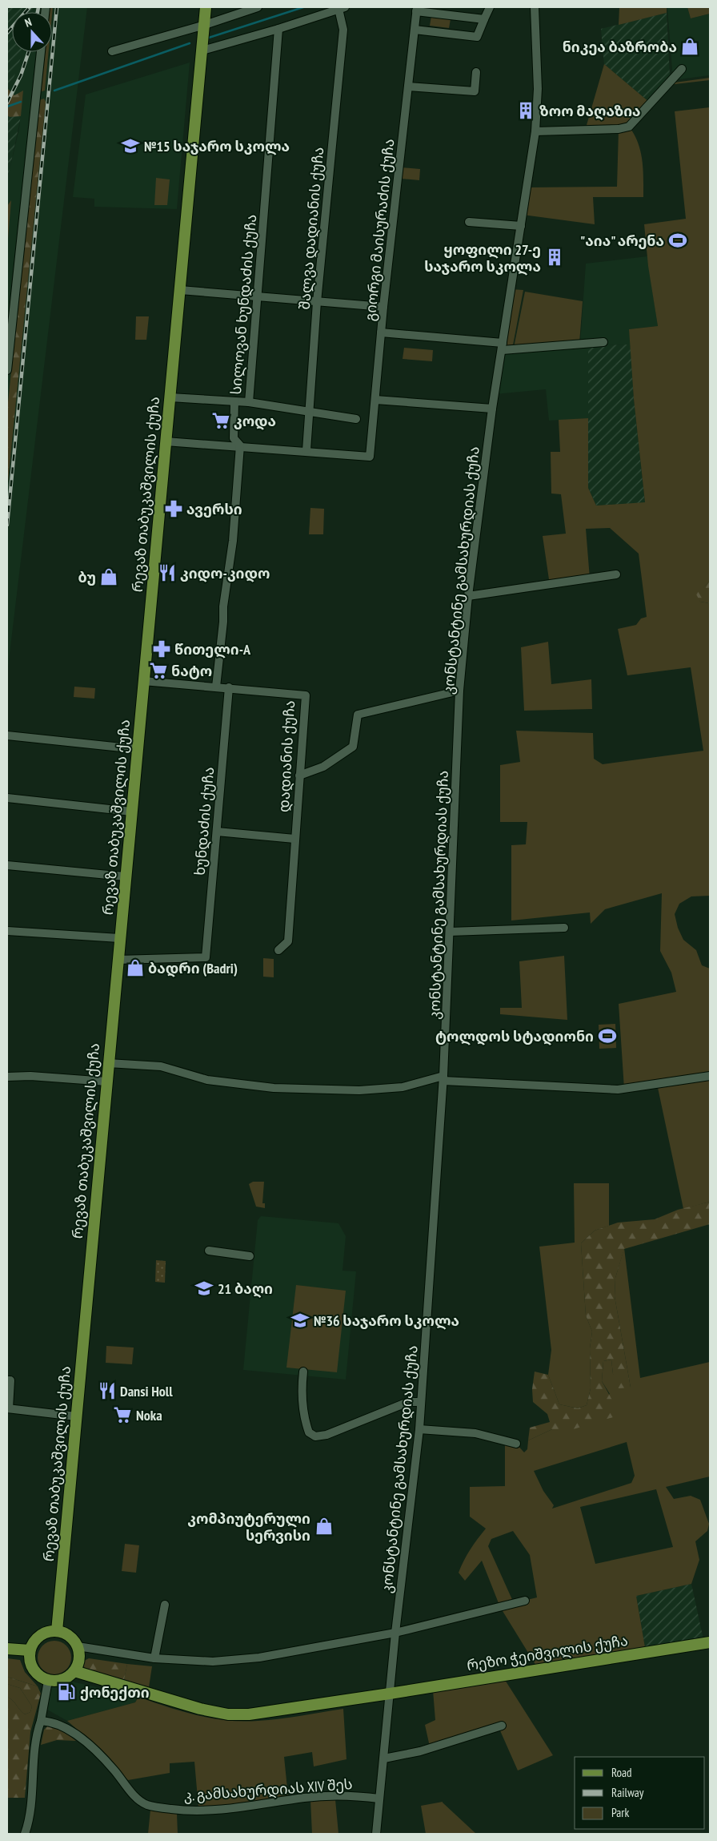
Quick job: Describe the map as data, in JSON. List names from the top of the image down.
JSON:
{
  "streets": {
    "main road": ["რევაზ თაბუკაშვილის ქუჩა", "რეზო ჭეიშვილის ქუჩა"],
    "street": [
      "შალვა დადიანის ქუჩა",
      "გიორგი მაისურაძის ქუჩა",
      "სილოვან ხუნდაძის ქუჩა",
      "კონსტანტინე გამსახურდიას ქუჩა",
      "დადიანის ქუჩა",
      "ხუნდაძის ქუჩა",
      "კ. გამსახურდიას XIV შეს"
    ]
  },
  "crossings": [
    ["შალვა დადიანის ქუჩა", "გიორგი მაისურაძის ქუჩა"],
    ["სილოვან ხუნდაძის ქუჩა", "დადიანის ქუჩა"],
    ["რევაზ თაბუკაშვილის ქუჩა", "დადიანის ქუჩა"],
    ["რევაზ თაბუკაშვილის ქუჩა", "ხუნდაძის ქუჩა"],
    ["რევაზ თაბუკაშვილის ქუჩა", "რეზო ჭეიშვილის ქუჩა"],
    ["კონსტანტინე გამსახურდიას ქუჩა", "რეზო ჭეიშვილის ქუჩა"],
    ["კონსტანტინე გამსახურდიას ქუჩა", "კ. გამსახურდიას XIV შეს"],
    ["დადიანის ქუჩა", "ხუნდაძის ქუჩა"]
  ],
  "places": {
    "shop": [
      "ნიკეა ბაზრობა",
      "ბუ",
      "ბადრი (Badri)",
      "კომპიუტერული სერვისი"
    ],
    "building": ["ზოო მაღაზია", "ყოფილი 27-ე საჯარო სკოლა"],
    "school or university": ["№15 საჯარო სკოლა", "21 ბაღი", "№36 საჯარო სკოლა"],
    "sports": ["\"აია\" არენა", "ტოლდოს სტადიონი"],
    "supermarket": ["კოდა", "ნატო", "Noka"],
    "pharmacy": ["ავერსი", "წითელი-A"],
    "restaurant": ["კიდო-კიდო", "Dansi Holl"],
    "fuel station": ["ქონექთი"]
  },
  "legend": ["Road", "Railway", "Park"],
  "north": "top"
}
